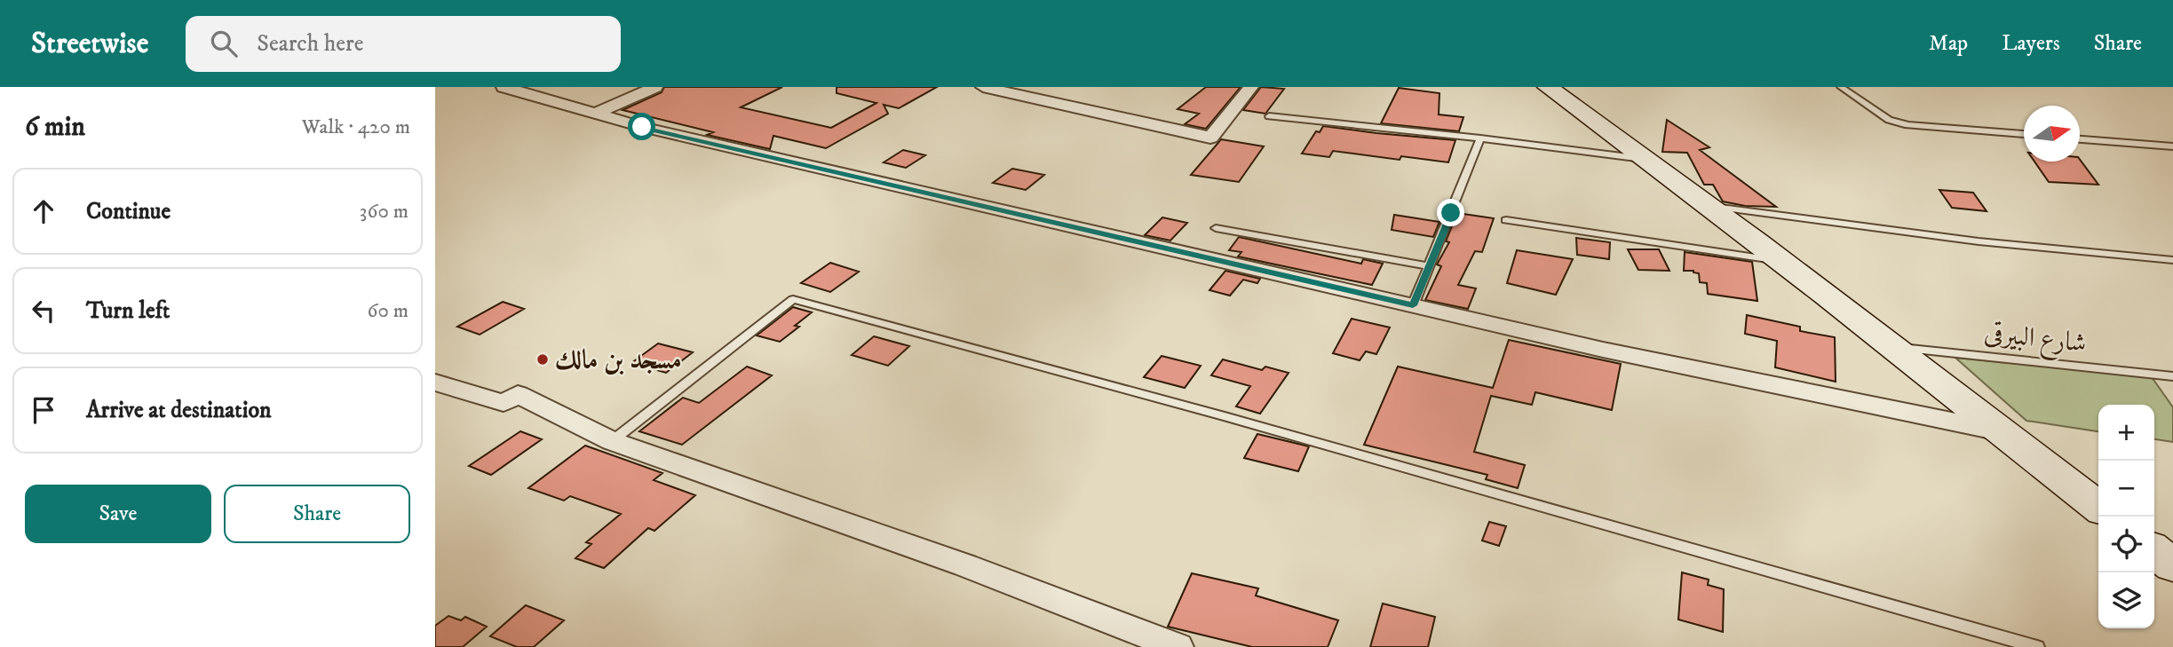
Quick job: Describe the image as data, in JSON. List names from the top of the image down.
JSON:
{
  "streets": {
    "lane": ["شارع البيرقى"]
  },
  "places": ["مسجد بن مالك"],
  "north": "right",
  "page": {
    "header": "Streetwise",
    "search": "Search here",
    "nav": ["Map", "Layers", "Share"],
    "heading": ["6 min", "Walk · 420 m"],
    "list": [
      ["Continue", "360 m"],
      ["Turn left", "60 m"],
      "Arrive at destination"
    ],
    "map_buttons": ["+", "−"],
    "buttons": ["Save", "Share"]
  }
}
